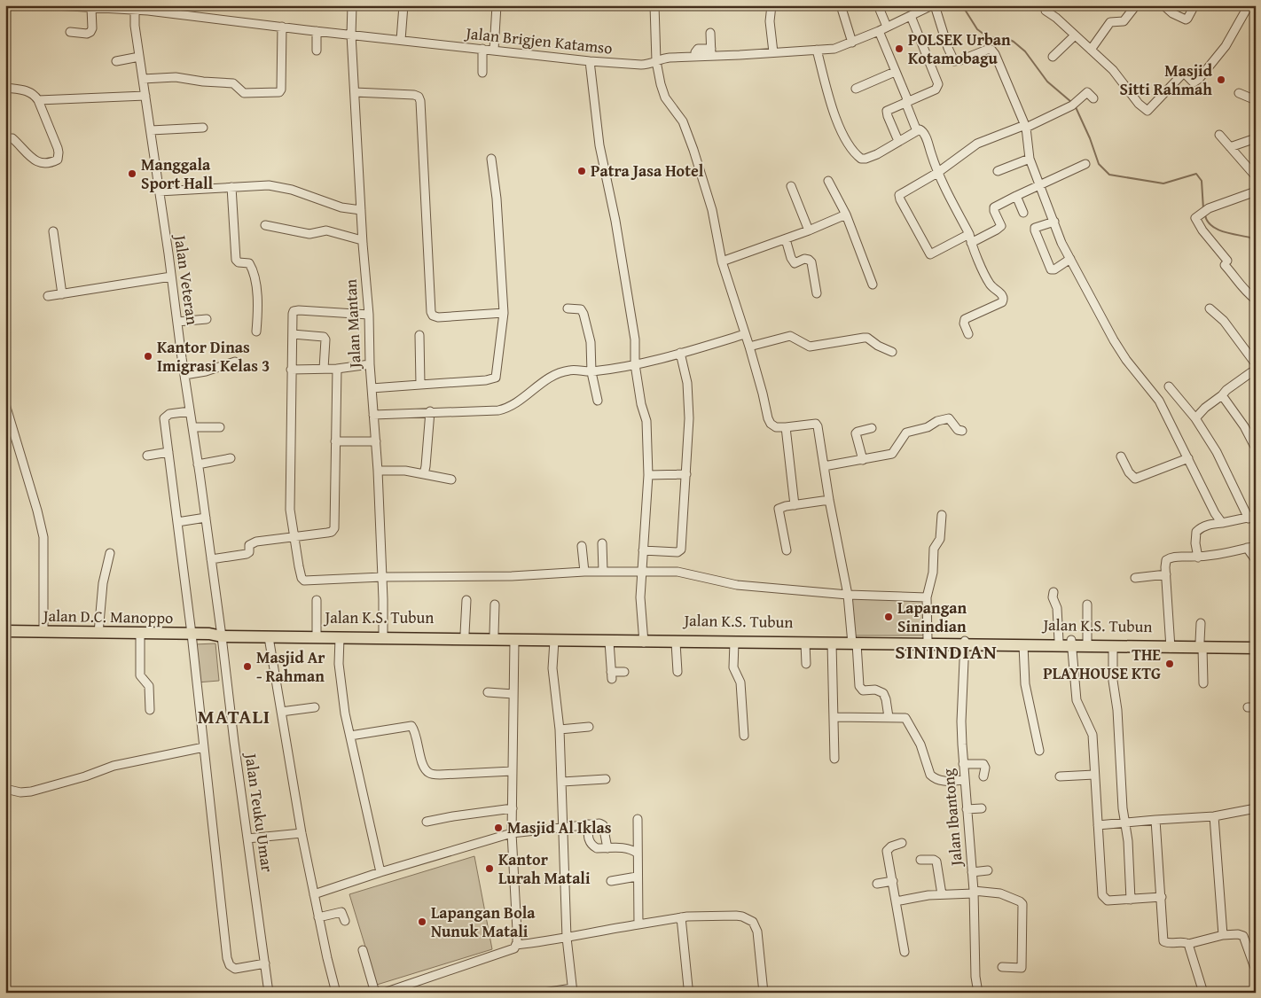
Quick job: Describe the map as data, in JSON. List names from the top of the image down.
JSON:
{
  "streets": {
    "highway": ["Jalan D.C. Manoppo", "Jalan K.S. Tubun"],
    "street": [
      "Jalan Brigjen Katamso",
      "Jalan Veteran",
      "Jalan Mantan",
      "Jalan Teuku Umar",
      "Jalan Ibantong"
    ]
  },
  "crossings": [
    ["Jalan Brigjen Katamso", "Jalan Veteran"],
    ["Jalan Brigjen Katamso", "Jalan Mantan"],
    ["Jalan Veteran", "Jalan D.C. Manoppo"],
    ["Jalan Veteran", "Jalan K.S. Tubun"],
    ["Jalan Veteran", "Jalan Teuku Umar"],
    ["Jalan Mantan", "Jalan K.S. Tubun"],
    ["Jalan D.C. Manoppo", "Jalan K.S. Tubun"],
    ["Jalan D.C. Manoppo", "Jalan Teuku Umar"],
    ["Jalan K.S. Tubun", "Jalan Teuku Umar"],
    ["Jalan K.S. Tubun", "Jalan Ibantong"]
  ],
  "districts": ["SININDIAN", "MATALI"],
  "places": [
    "POLSEK Urban Kotamobagu",
    "Masjid Sitti Rahmah",
    "Patra Jasa Hotel",
    "Manggala Sport Hall",
    "Kantor Dinas Imigrasi Kelas 3",
    "Lapangan Sinindian",
    "THE PLAYHOUSE KTG",
    "Masjid Ar - Rahman",
    "Masjid Al Iklas",
    "Kantor Lurah Matali",
    "Lapangan Bola Nunuk Matali"
  ]
}
